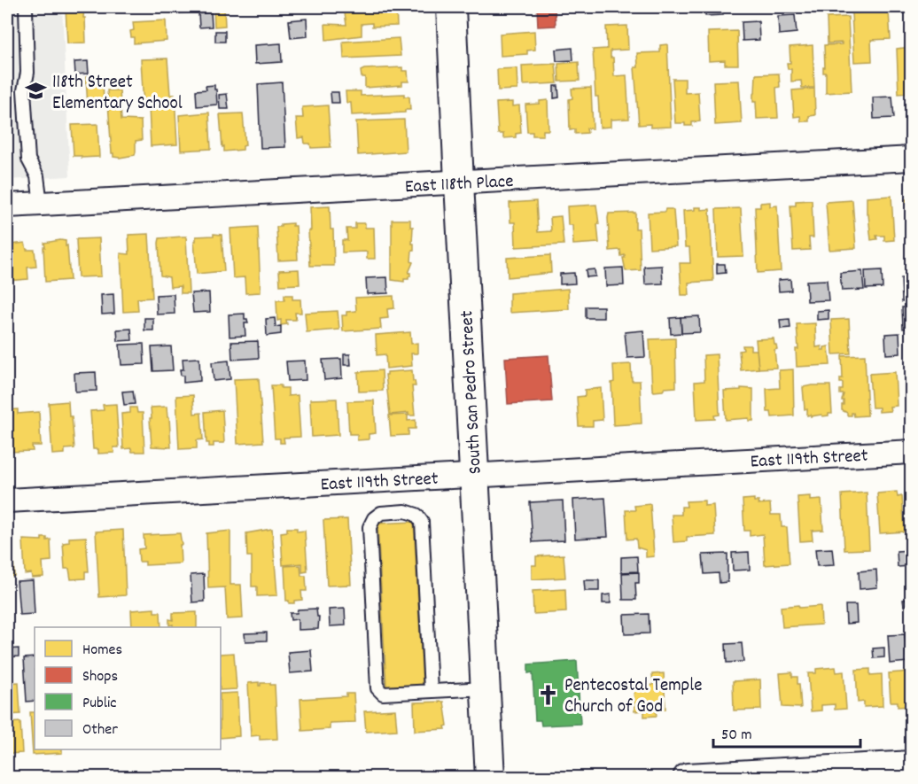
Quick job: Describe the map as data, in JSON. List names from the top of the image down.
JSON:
{
  "streets": {
    "street": ["East 118th Place", "South San Pedro Street", "East 119th Street"]
  },
  "crossings": [
    ["East 118th Place", "South San Pedro Street"],
    ["South San Pedro Street", "East 119th Street"]
  ],
  "places": {
    "school or university": ["118th Street Elementary School"],
    "church": ["Pentecostal Temple Church of God"]
  },
  "legend": [
    "Homes",
    "Shops",
    "Public",
    "Other"
  ],
  "scale_bar": "50 m"
}
